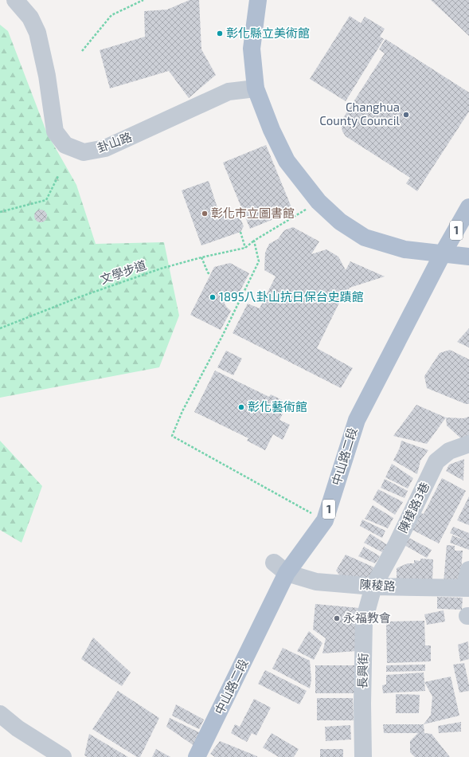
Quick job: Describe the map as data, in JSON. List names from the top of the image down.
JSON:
{
  "streets": {
    "main road": ["1", "中山路二段"],
    "street": [
      "卦山路",
      "陳稜路3巷",
      "陳稜路",
      "長興街"
    ],
    "path": ["文學步道"]
  },
  "crossings": [
    ["中山路二段", "陳稜路"],
    ["陳稜路3巷", "陳稜路"],
    ["陳稜路3巷", "長興街"],
    ["陳稜路", "長興街"]
  ],
  "places": [
    "彰化縣立美術館",
    "Changhua County Council",
    "彰化市立圖書館",
    "1895八卦山抗日保台史蹟館",
    "彰化藝術館",
    "永福教會"
  ]
}
